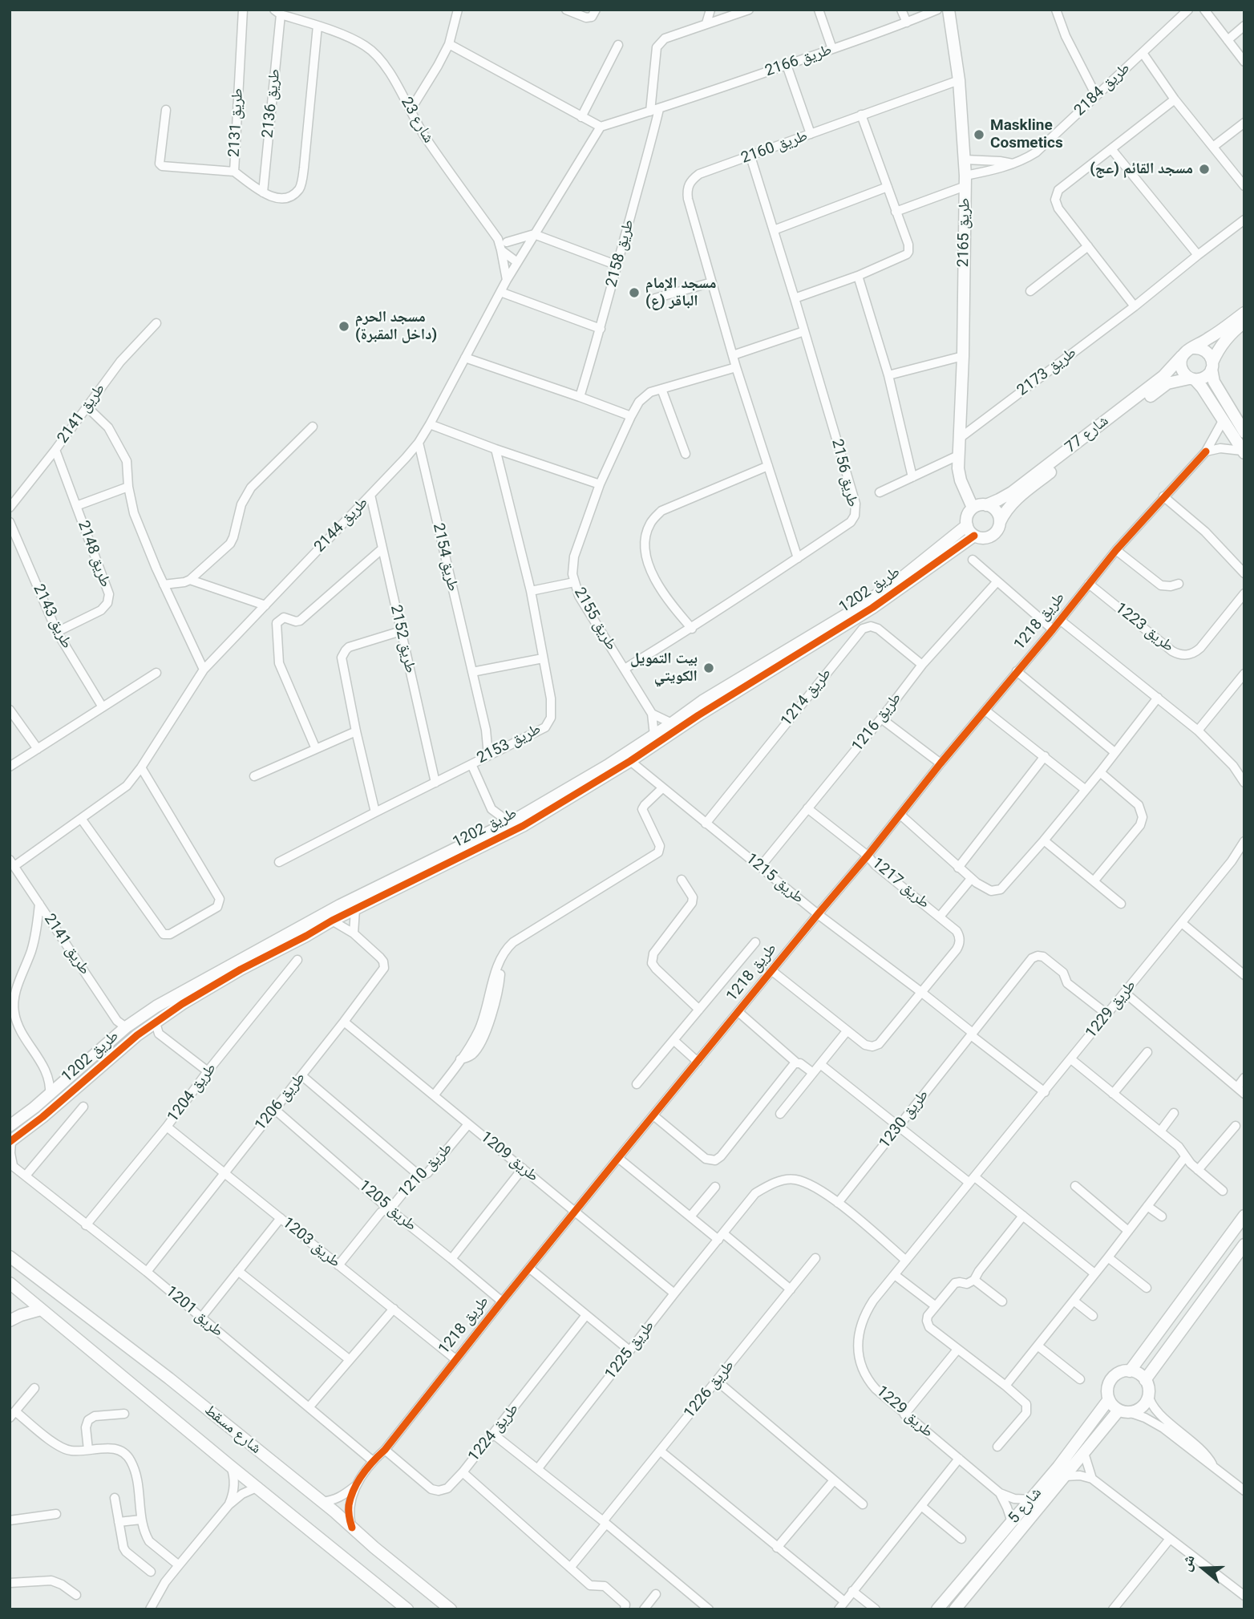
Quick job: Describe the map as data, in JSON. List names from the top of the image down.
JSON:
{
  "streets": {
    "street": [
      "طريق 2166",
      "طريق 2184",
      "طريق 2136",
      "شارع 23",
      "طريق 2131",
      "طريق 2160",
      "طريق 2165",
      "طريق 2158",
      "طريق 2173",
      "طريق 2141",
      "شارع 77",
      "طريق 2156",
      "طريق 2144",
      "طريق 2148",
      "طريق 2154",
      "طريق 1202",
      "طريق 2143",
      "طريق 2155",
      "طريق 1218",
      "طريق 1223",
      "طريق 2152",
      "طريق 1214",
      "طريق 1216",
      "طريق 2153",
      "طريق 1215",
      "طريق 1217",
      "طريق 1229",
      "طريق 1204",
      "طريق 1206",
      "طريق 1230",
      "طريق 1209",
      "طريق 1210",
      "طريق 1205",
      "طريق 1203",
      "طريق 1201",
      "طريق 1225",
      "طريق 1226",
      "شارع مسقط",
      "طريق 1224",
      "شارع 5"
    ]
  },
  "crossings": [
    ["طريق 2166", "طريق 2158"],
    ["طريق 2166", "طريق 2144"],
    ["طريق 2184", "طريق 2165"],
    ["طريق 2136", "شارع 23"],
    ["شارع 23", "طريق 2144"],
    ["طريق 2160", "طريق 2165"],
    ["طريق 2160", "طريق 2156"],
    ["طريق 2160", "طريق 2155"],
    ["طريق 2165", "طريق 2173"],
    ["طريق 2165", "شارع 77"],
    ["طريق 2165", "طريق 1202"],
    ["طريق 2141", "طريق 2144"],
    ["طريق 2141", "طريق 2148"],
    ["طريق 2141", "طريق 1202"],
    ["شارع 77", "طريق 1202"],
    ["طريق 2156", "طريق 2155"],
    ["طريق 2144", "طريق 2154"],
    ["طريق 2144", "طريق 2152"],
    ["طريق 2148", "طريق 2143"],
    ["طريق 2154", "طريق 2153"],
    ["طريق 1202", "طريق 2155"],
    ["طريق 1202", "طريق 1215"],
    ["طريق 1202", "طريق 1201"],
    ["طريق 1218", "طريق 1223"],
    ["طريق 1218", "طريق 1215"],
    ["طريق 1218", "طريق 1217"],
    ["طريق 1218", "طريق 1209"],
    ["طريق 1218", "طريق 1205"],
    ["طريق 1218", "طريق 1203"],
    ["طريق 1218", "طريق 1201"],
    ["طريق 1218", "شارع مسقط"],
    ["طريق 1218", "طريق 1224"],
    ["طريق 2152", "طريق 2153"],
    ["طريق 1214", "طريق 1216"],
    ["طريق 1214", "طريق 1215"],
    ["طريق 1216", "طريق 1215"],
    ["طريق 1216", "طريق 1217"],
    ["طريق 1215", "طريق 1217"],
    ["طريق 1215", "طريق 1230"],
    ["طريق 1229", "طريق 1230"],
    ["طريق 1229", "طريق 1225"],
    ["طريق 1229", "شارع 5"],
    ["طريق 1204", "طريق 1203"],
    ["طريق 1204", "طريق 1201"],
    ["طريق 1206", "طريق 1209"],
    ["طريق 1206", "طريق 1205"],
    ["طريق 1206", "طريق 1203"],
    ["طريق 1206", "طريق 1201"],
    ["طريق 1230", "طريق 1225"],
    ["طريق 1209", "طريق 1210"],
    ["طريق 1209", "طريق 1225"],
    ["طريق 1210", "طريق 1205"],
    ["طريق 1210", "طريق 1203"]
  ],
  "places": [
    "Maskline Cosmetics",
    "مسجد القائم (عج)",
    "مسجد الإمام الباقر (ع)",
    "مسجد الحرم (داخل المقبرة)",
    "بيت التمويل الكويتي"
  ],
  "north": "left"
}
